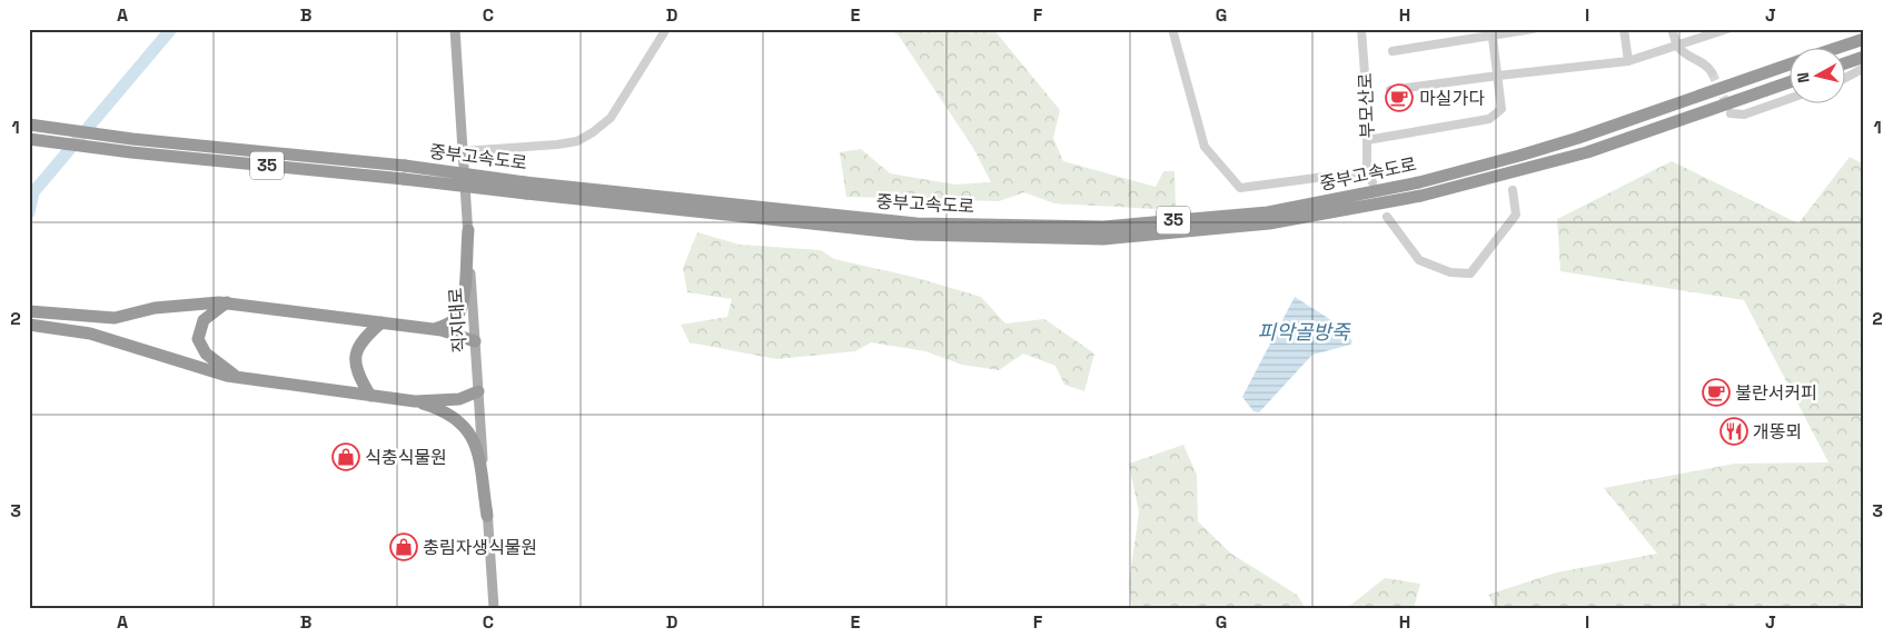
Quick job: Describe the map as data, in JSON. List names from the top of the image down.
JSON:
{
  "streets": {
    "highway": ["중부고속도로", "35"],
    "main road": ["직지대로"],
    "street": ["부모산로"]
  },
  "water": ["피악골방죽"],
  "places": {
    "cafe": ["마실가다", "불란서커피"],
    "restaurant": ["개똥뫼"],
    "shop": ["식충식물원", "충림자생식물원"]
  },
  "north": "left",
  "grid": {
    "columns": [
      "A",
      "B",
      "C",
      "D",
      "E",
      "F",
      "G",
      "H",
      "I",
      "J"
    ],
    "rows": ["1", "2", "3"]
  }
}
